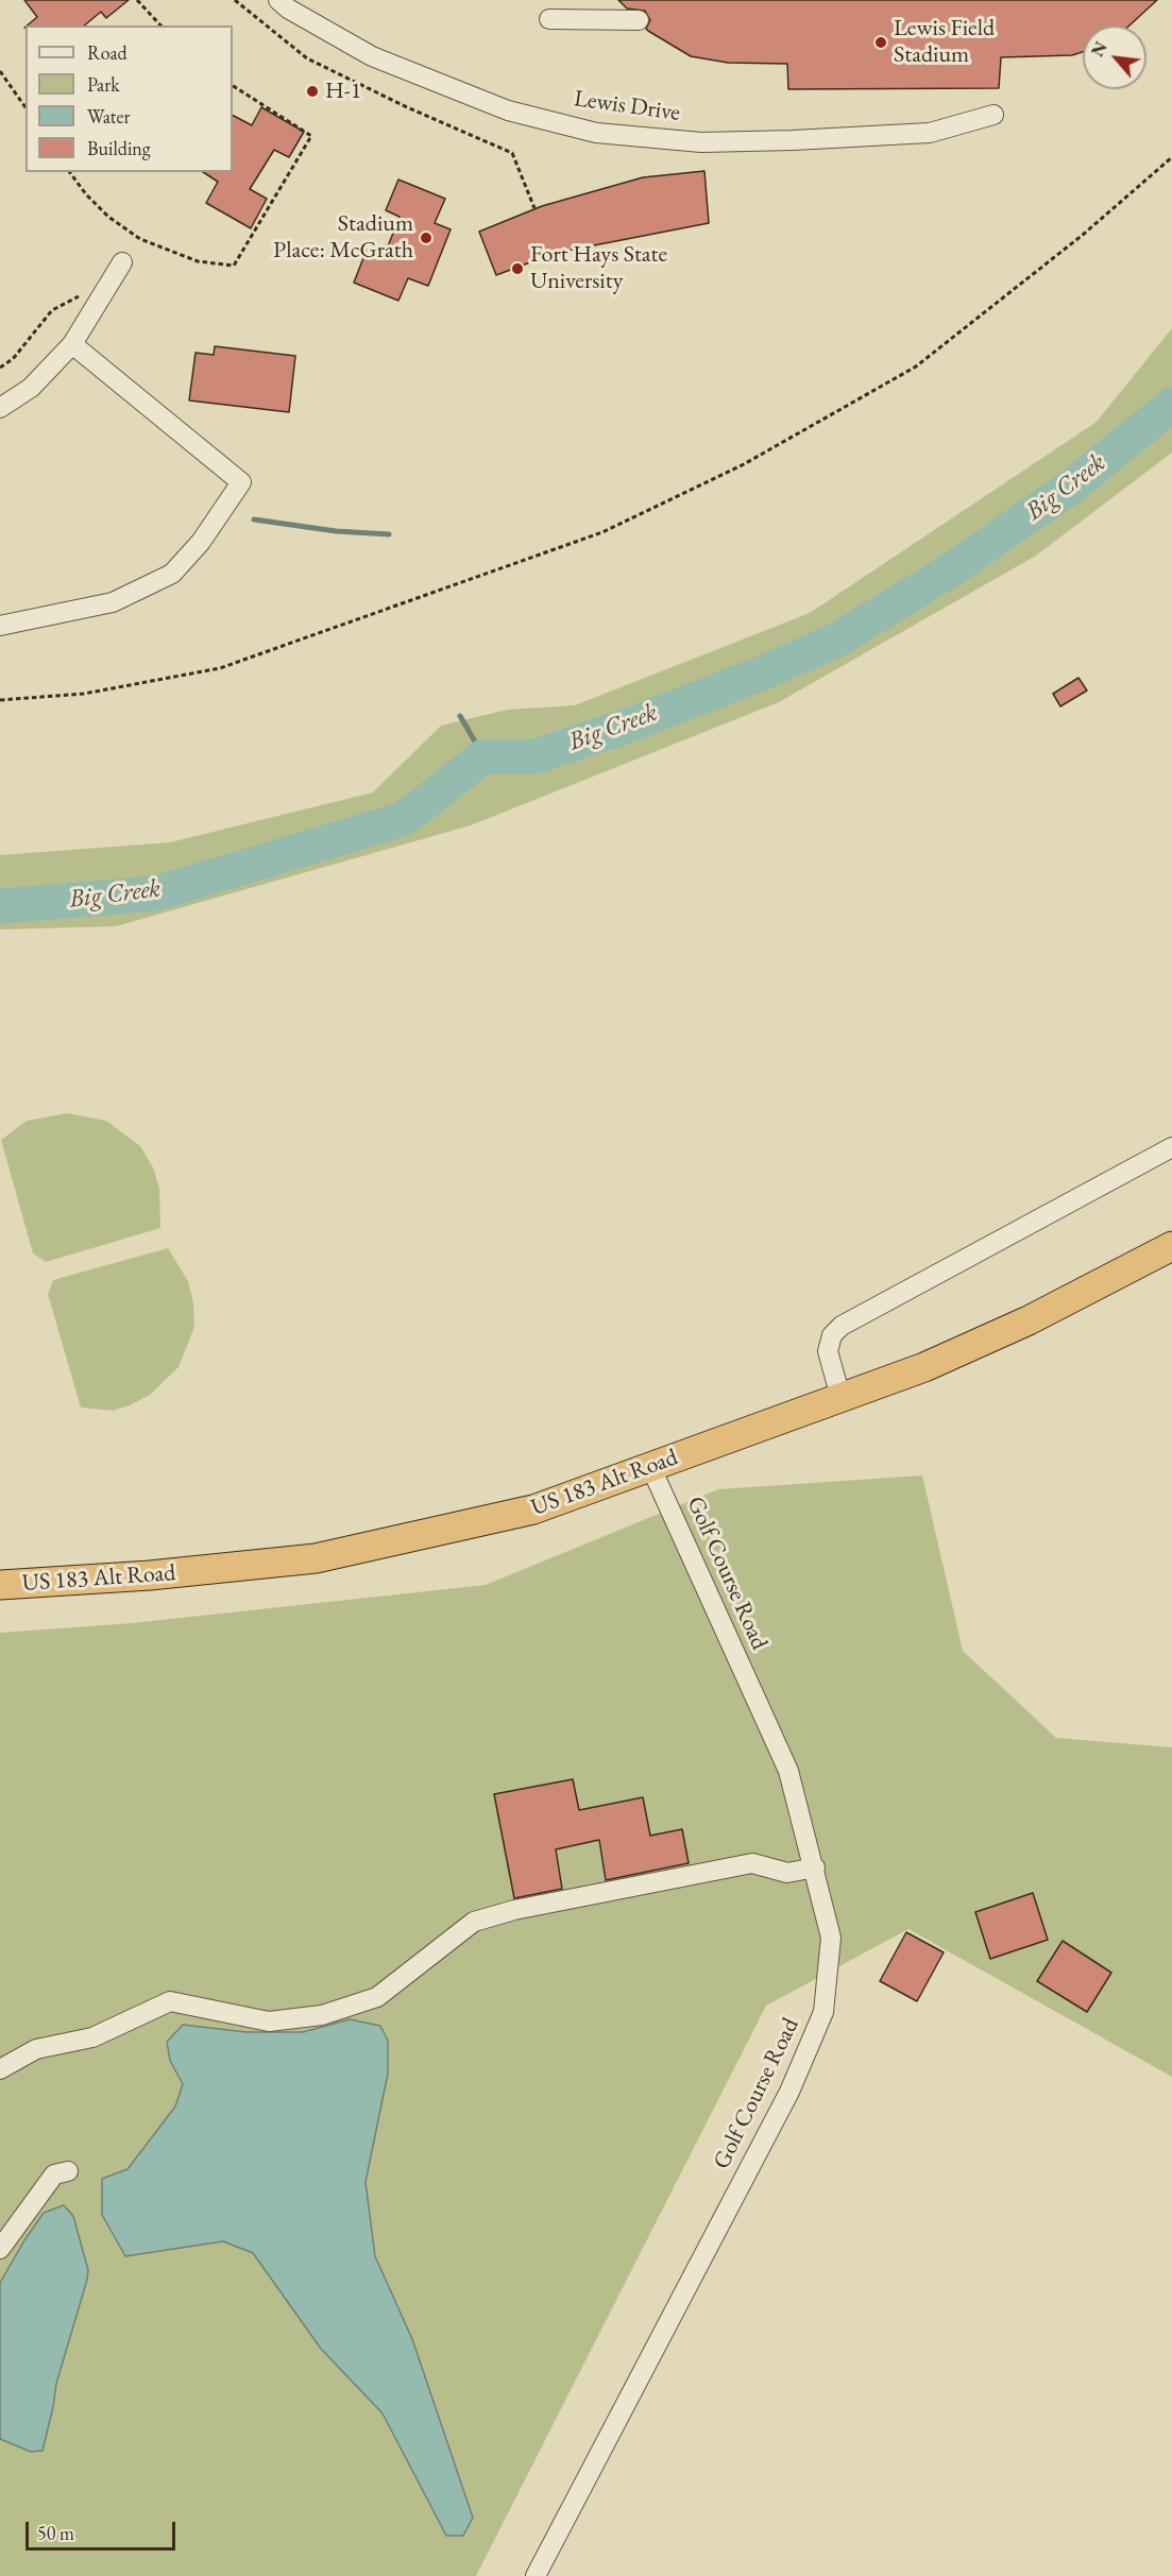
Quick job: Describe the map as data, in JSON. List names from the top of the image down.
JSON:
{
  "streets": {
    "highway": ["US 183 Alt Road"],
    "street": ["Lewis Drive", "Golf Course Road"]
  },
  "crossings": [
    ["US 183 Alt Road", "Golf Course Road"]
  ],
  "water": ["Big Creek"],
  "places": [
    "Lewis Field Stadium",
    "H-1",
    "Stadium Place: McGrath",
    "Fort Hays State University"
  ],
  "legend": [
    "Road",
    "Park",
    "Water",
    "Building"
  ],
  "scale_bar": "50 m",
  "north": "top left"
}
